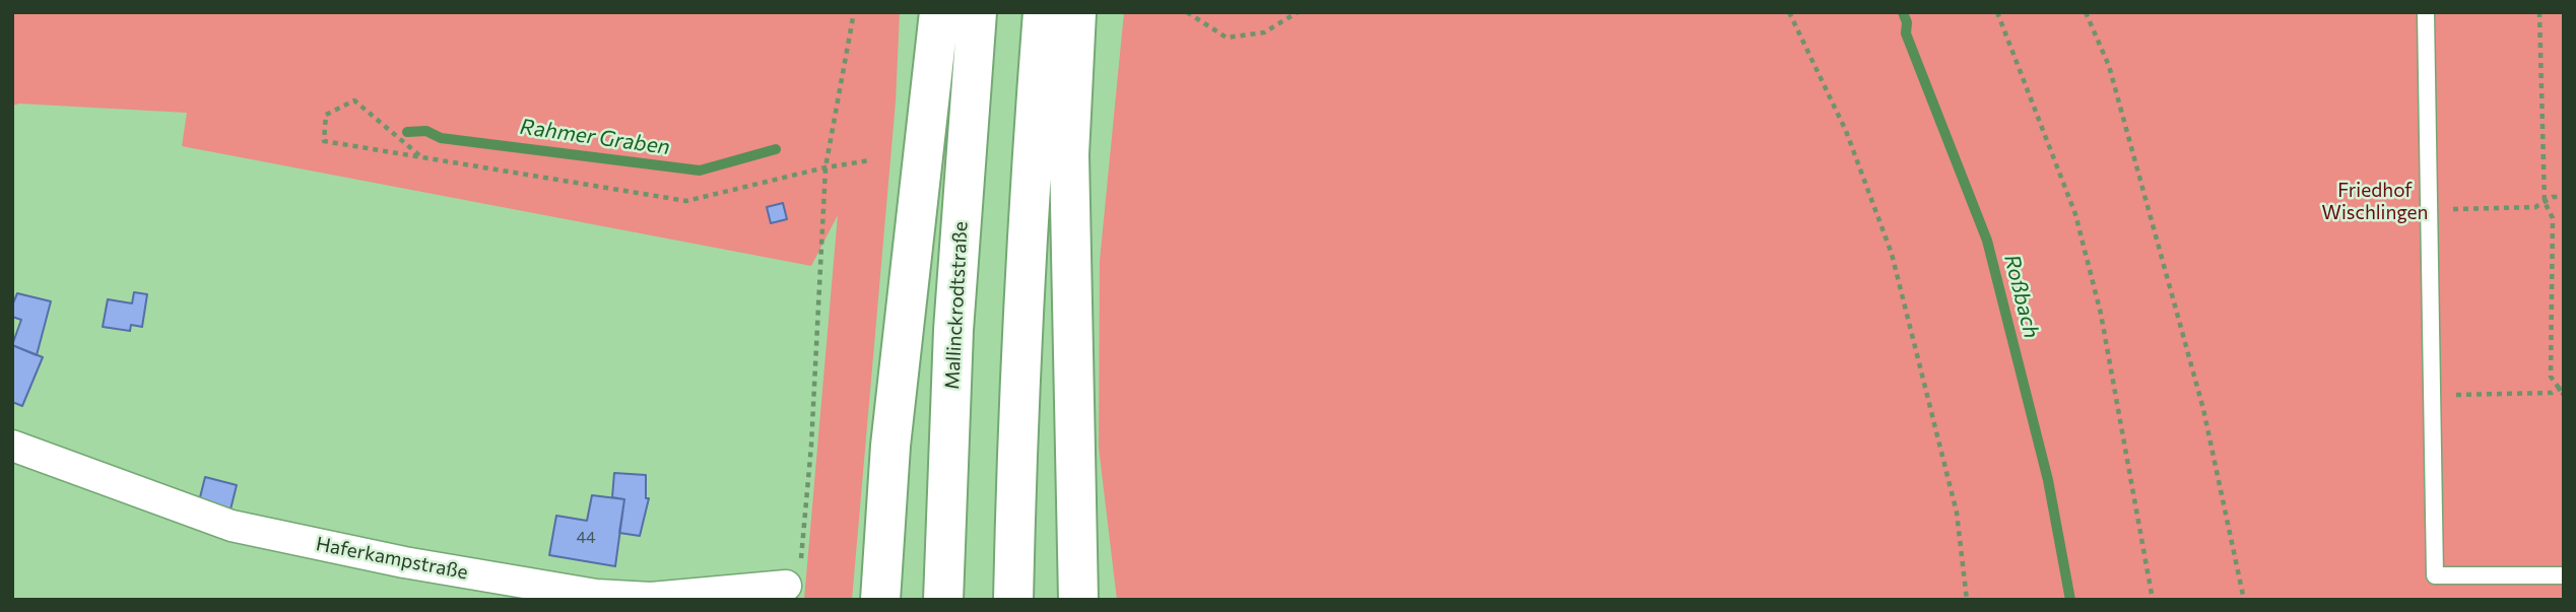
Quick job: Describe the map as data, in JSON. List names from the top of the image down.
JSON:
{
  "streets": {
    "highway": ["Mallinckrodtstraße"],
    "street": ["Haferkampstraße"]
  },
  "water": ["Rahmer Graben", "Roßbach"],
  "parks": ["Friedhof Wischlingen"],
  "house_numbers": ["44"]
}
